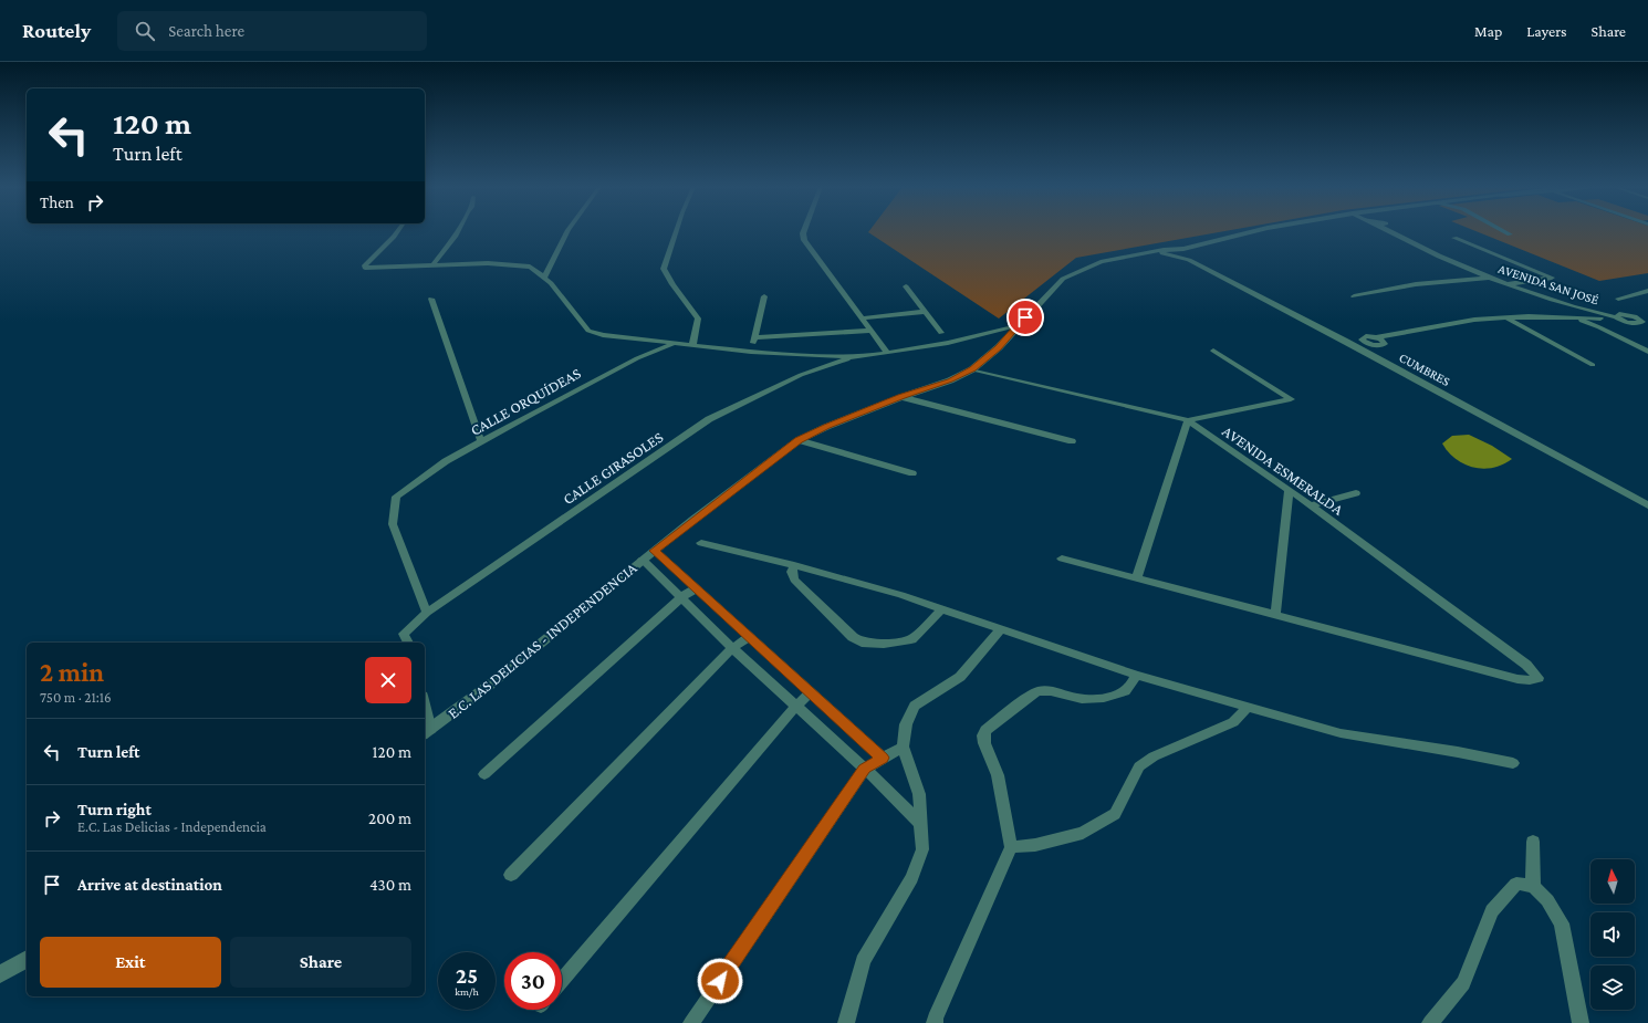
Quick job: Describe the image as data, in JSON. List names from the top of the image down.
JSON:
{
  "streets": {
    "street": [
      "AVENIDA SAN JOSÉ",
      "CUMBRES",
      "CALLE ORQUÍDEAS",
      "CALLE GIRASOLES",
      "AVENIDA ESMERALDA",
      "E.C. LAS DELICIAS - INDEPENDENCIA"
    ]
  },
  "crossings": [
    ["AVENIDA SAN JOSÉ", "CUMBRES"],
    ["CUMBRES", "E.C. LAS DELICIAS - INDEPENDENCIA"],
    ["CALLE ORQUÍDEAS", "CALLE GIRASOLES"],
    ["AVENIDA ESMERALDA", "E.C. LAS DELICIAS - INDEPENDENCIA"]
  ],
  "north": "top",
  "page": {
    "header": "Routely",
    "search": "Search here",
    "nav": ["Map", "Layers", "Share"],
    "turn": ["120 m", "Turn left"],
    "then": "Then",
    "heading": ["2 min", "750 m · 21:16"],
    "list": [
      {
        "name": "Turn left",
        "value": "120 m"
      },
      {
        "name": "Turn right",
        "note": "E.C. Las Delicias - Independencia",
        "value": "200 m"
      },
      {
        "name": "Arrive at destination",
        "value": "430 m"
      }
    ],
    "buttons": ["Exit", "Share"],
    "speed": "25 km/h",
    "limit": "30"
  }
}
